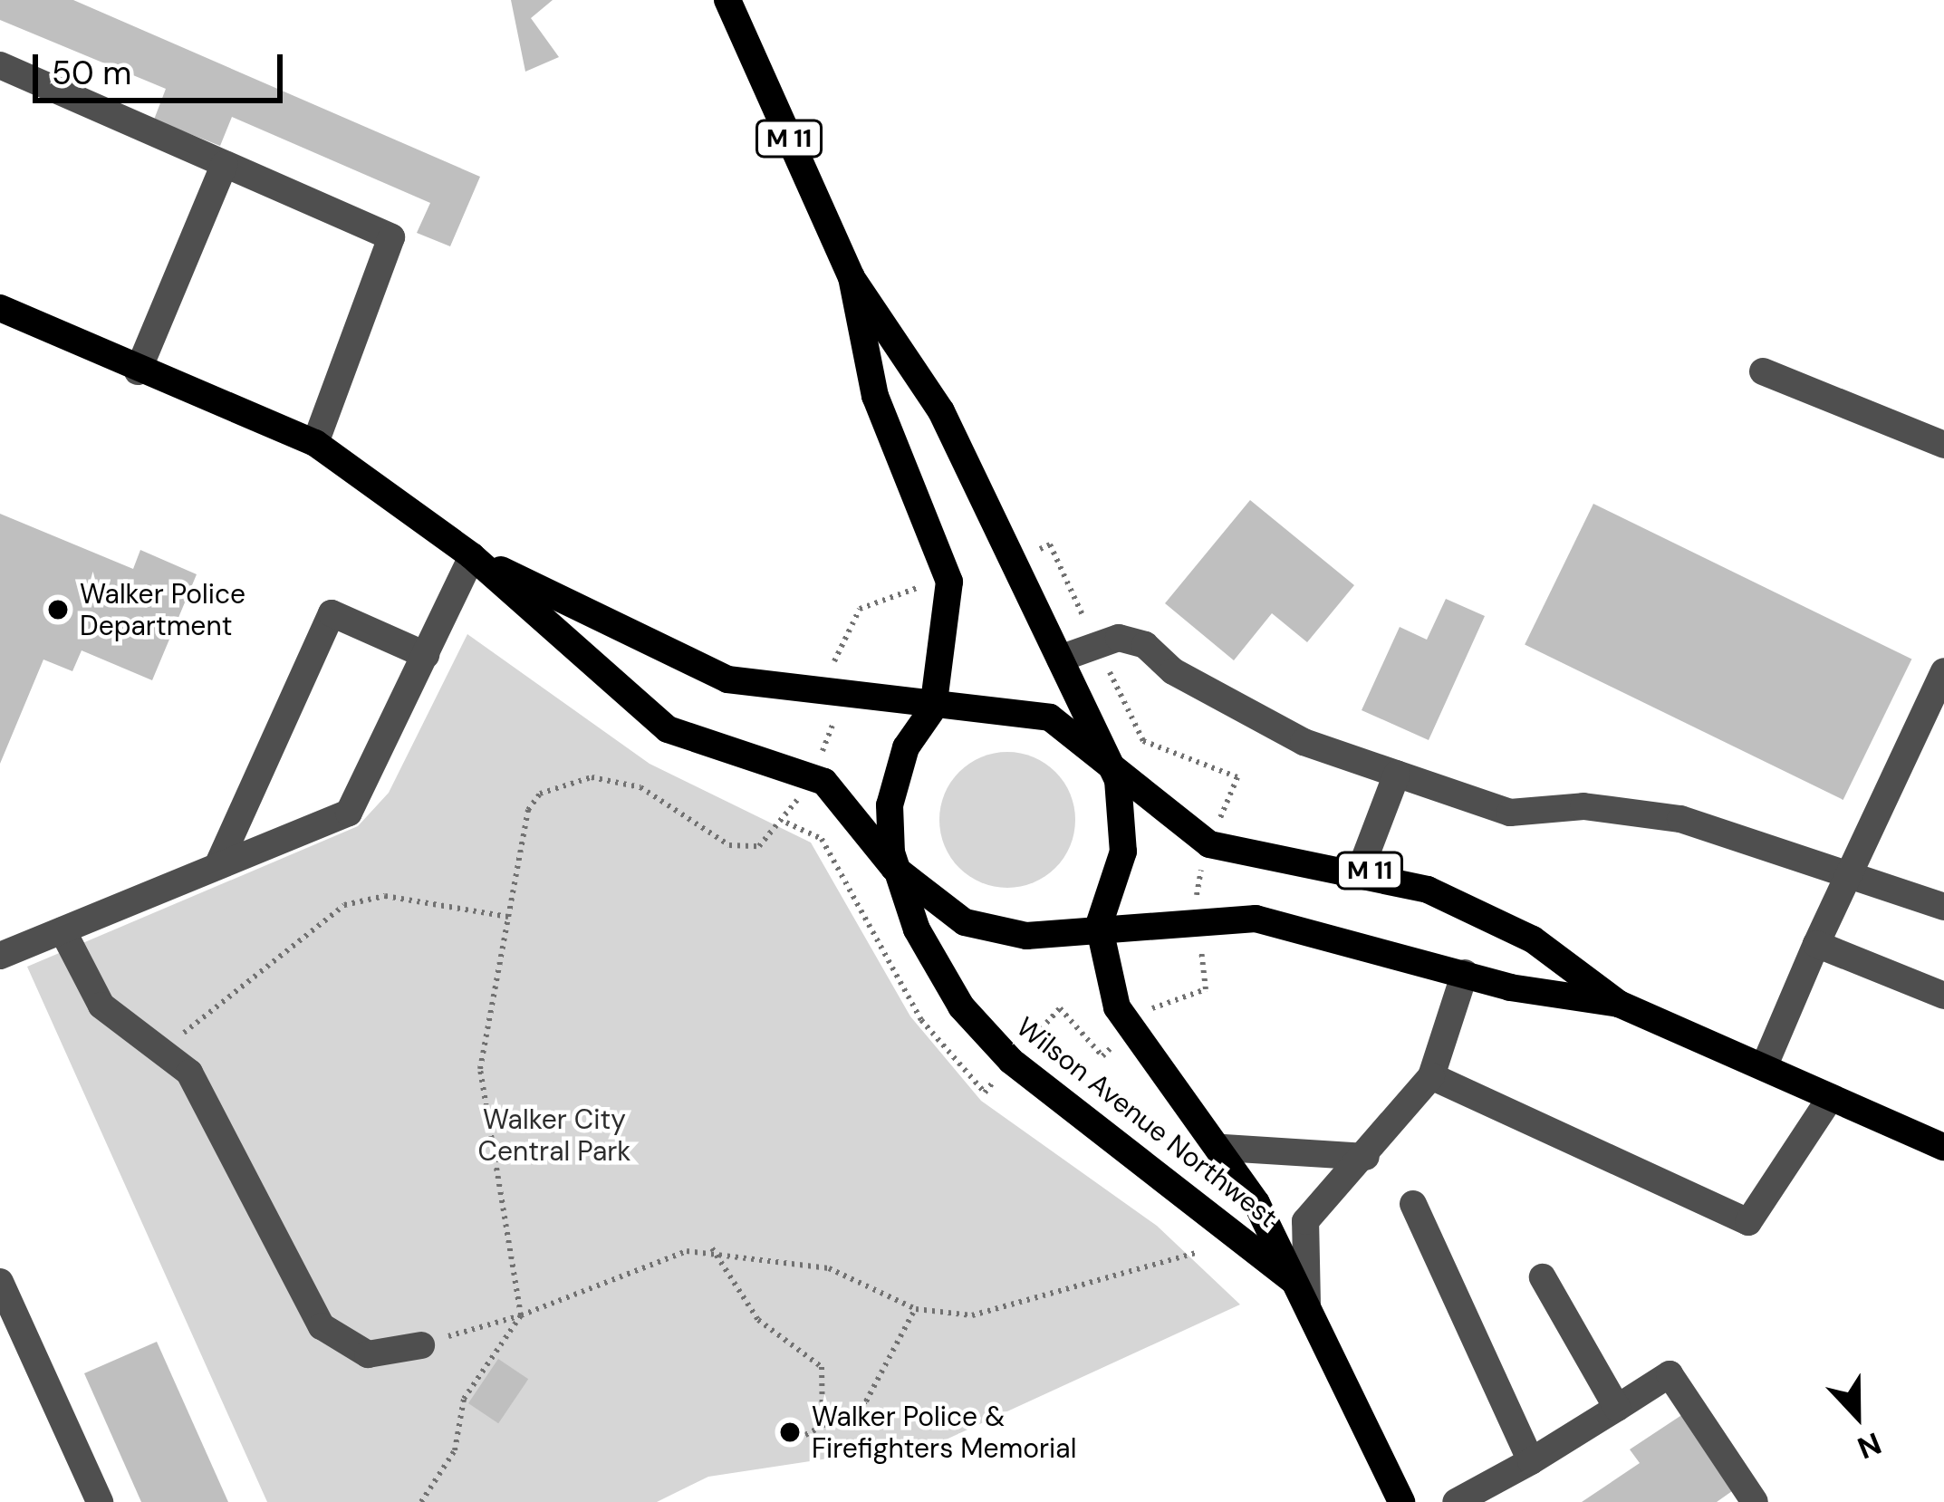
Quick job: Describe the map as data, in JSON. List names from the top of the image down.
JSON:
{
  "streets": {
    "main road": ["M 11", "Wilson Avenue Northwest"]
  },
  "crossings": [
    ["M 11", "Wilson Avenue Northwest"]
  ],
  "parks": ["Walker City Central Park"],
  "places": ["Walker Police Department", "Walker Police & Firefighters Memorial"],
  "scale_bar": "50 m",
  "north": "bottom"
}
